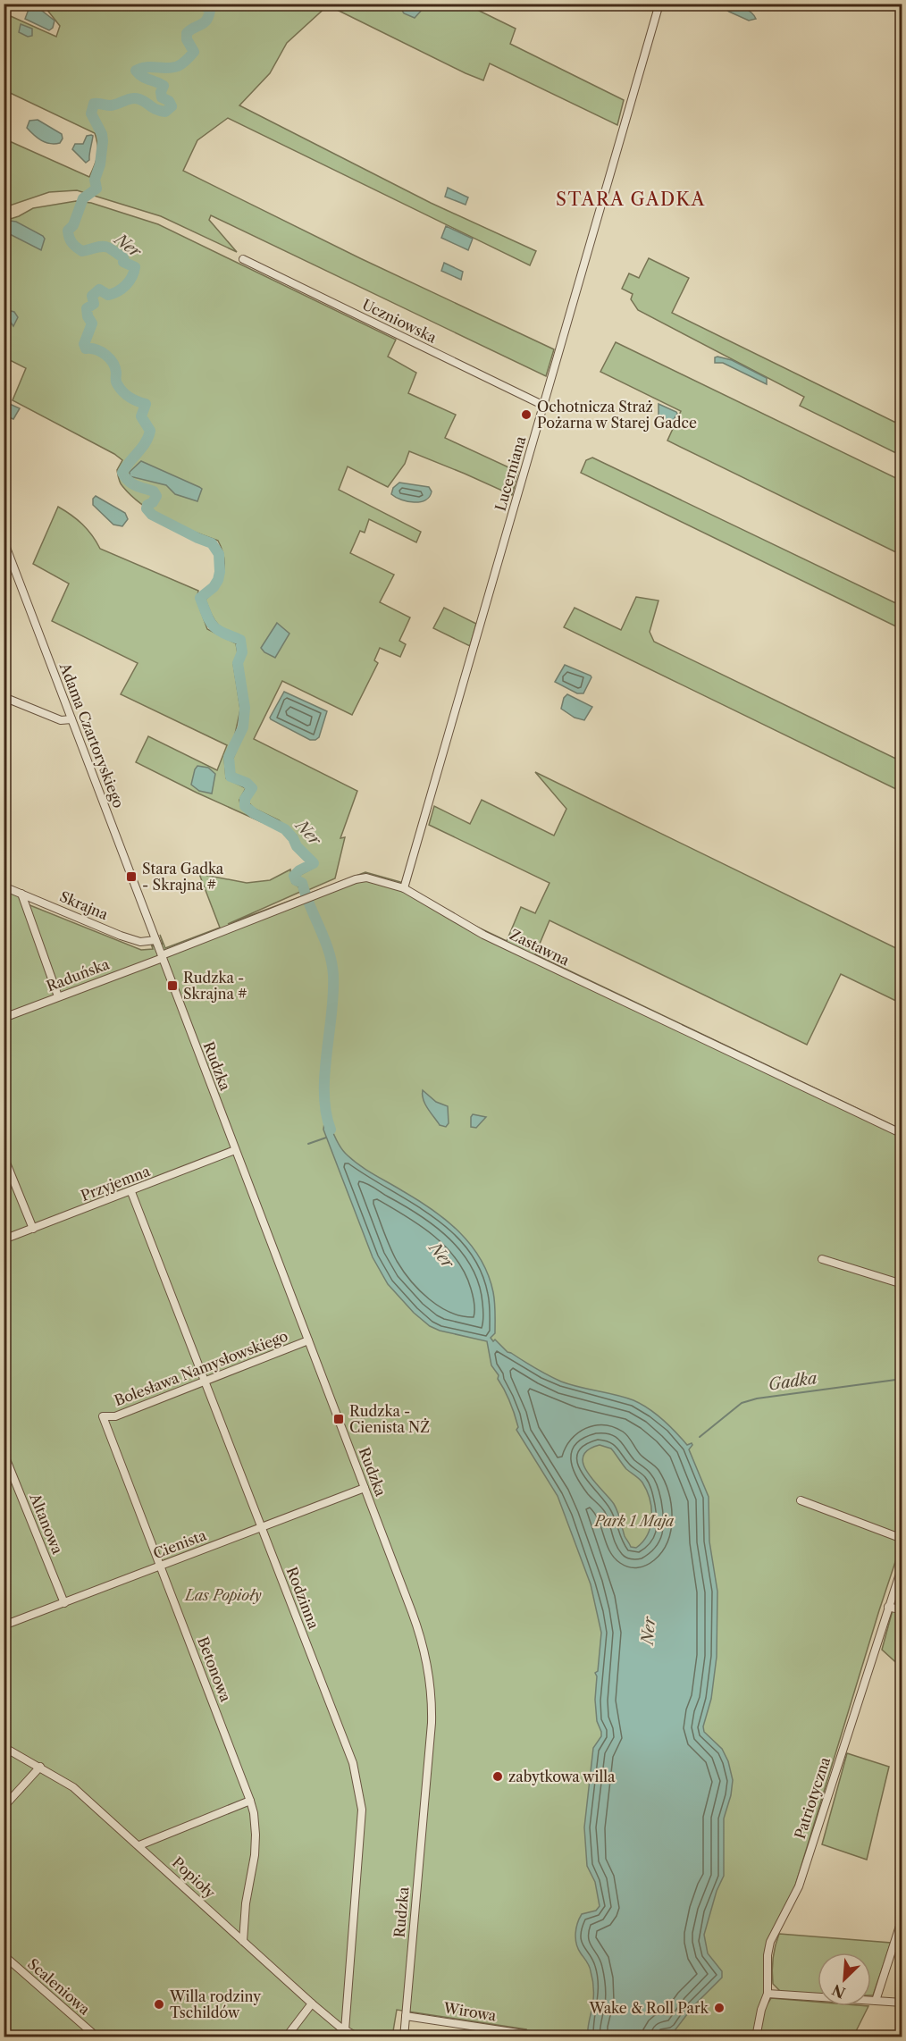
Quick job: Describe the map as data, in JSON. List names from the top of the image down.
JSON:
{
  "streets": {
    "street": [
      "Uczniowska",
      "Lucerniana",
      "Adama Czartoryskiego",
      "Skrajna",
      "Zastawna",
      "Raduńska",
      "Rudzka",
      "Przyjemna",
      "Bolesława Namysłowskiego",
      "Altanowa",
      "Cienista",
      "Rodzinna",
      "Betonowa",
      "Patriotyczna",
      "Popioły",
      "Scaleniowa",
      "Wirowa"
    ]
  },
  "crossings": [
    ["Uczniowska", "Lucerniana"],
    ["Lucerniana", "Zastawna"],
    ["Adama Czartoryskiego", "Skrajna"],
    ["Adama Czartoryskiego", "Rudzka"],
    ["Skrajna", "Rudzka"],
    ["Zastawna", "Raduńska"],
    ["Zastawna", "Rudzka"],
    ["Raduńska", "Rudzka"],
    ["Rudzka", "Przyjemna"],
    ["Rudzka", "Bolesława Namysłowskiego"],
    ["Rudzka", "Cienista"],
    ["Rudzka", "Wirowa"],
    ["Przyjemna", "Rodzinna"],
    ["Bolesława Namysłowskiego", "Rodzinna"],
    ["Bolesława Namysłowskiego", "Betonowa"],
    ["Altanowa", "Cienista"],
    ["Cienista", "Rodzinna"],
    ["Cienista", "Betonowa"],
    ["Rodzinna", "Popioły"],
    ["Betonowa", "Popioły"]
  ],
  "districts": ["STARA GADKA"],
  "water": ["Ner", "Gadka"],
  "parks": ["Park 1 Maja", "Las Popioły"],
  "places": {
    "other": [
      "Ochotnicza Straż Pożarna w Starej Gadce",
      "zabytkowa willa",
      "Willa rodziny Tschildów",
      "Wake & Roll Park"
    ],
    "transit": ["Stara Gadka - Skrajna #", "Rudzka - Skrajna #", "Rudzka - Cienista NŻ"]
  },
  "north": "bottom left"
}
